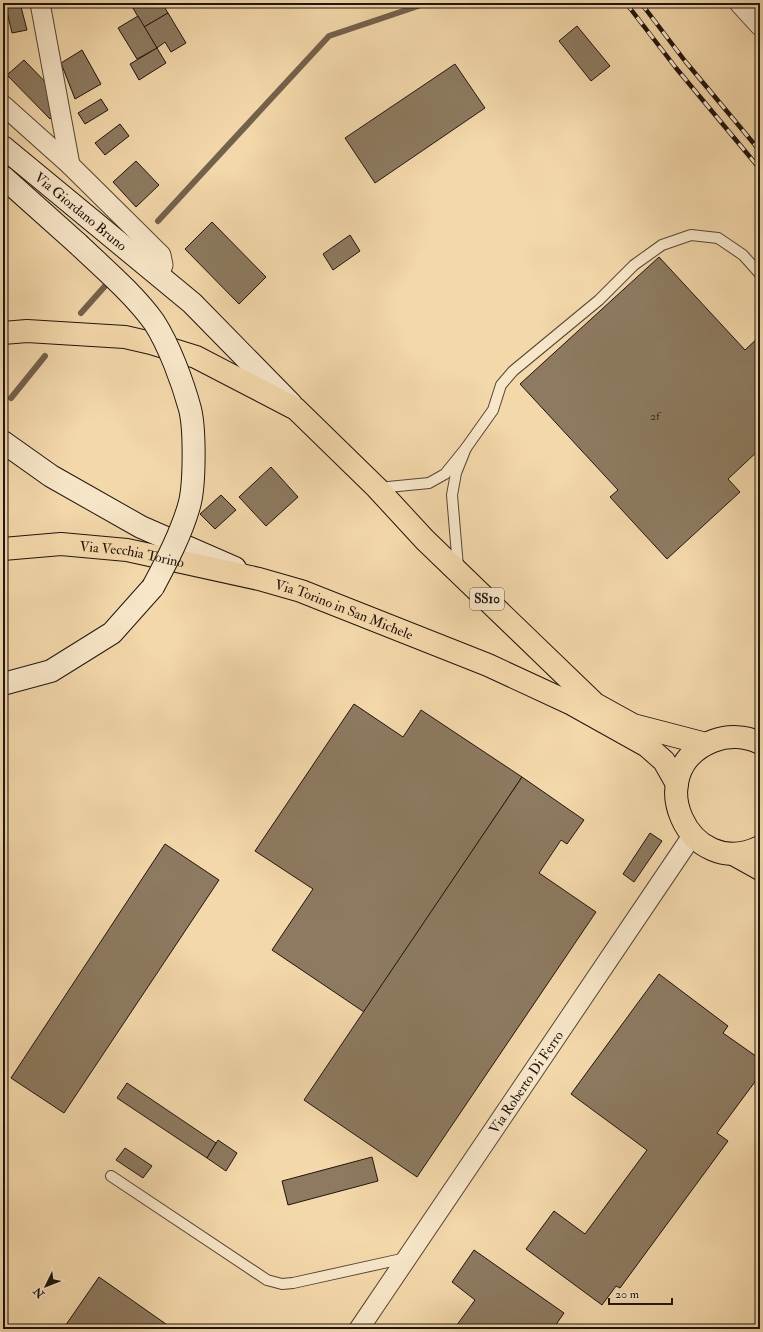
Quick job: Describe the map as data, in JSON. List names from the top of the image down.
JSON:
{
  "streets": {
    "main road": [
      "Via Giordano Bruno",
      "Via Vecchia Torino",
      "SS10",
      "Via Torino in San Michele"
    ],
    "street": ["Via Roberto Di Ferro"]
  },
  "crossings": [
    ["Via Giordano Bruno", "SS10"],
    ["Via Vecchia Torino", "Via Torino in San Michele"],
    ["SS10", "Via Torino in San Michele"],
    ["Via Torino in San Michele", "Via Roberto Di Ferro"]
  ],
  "house_numbers": ["2f"],
  "scale_bar": "20 m",
  "north": "bottom left"
}
